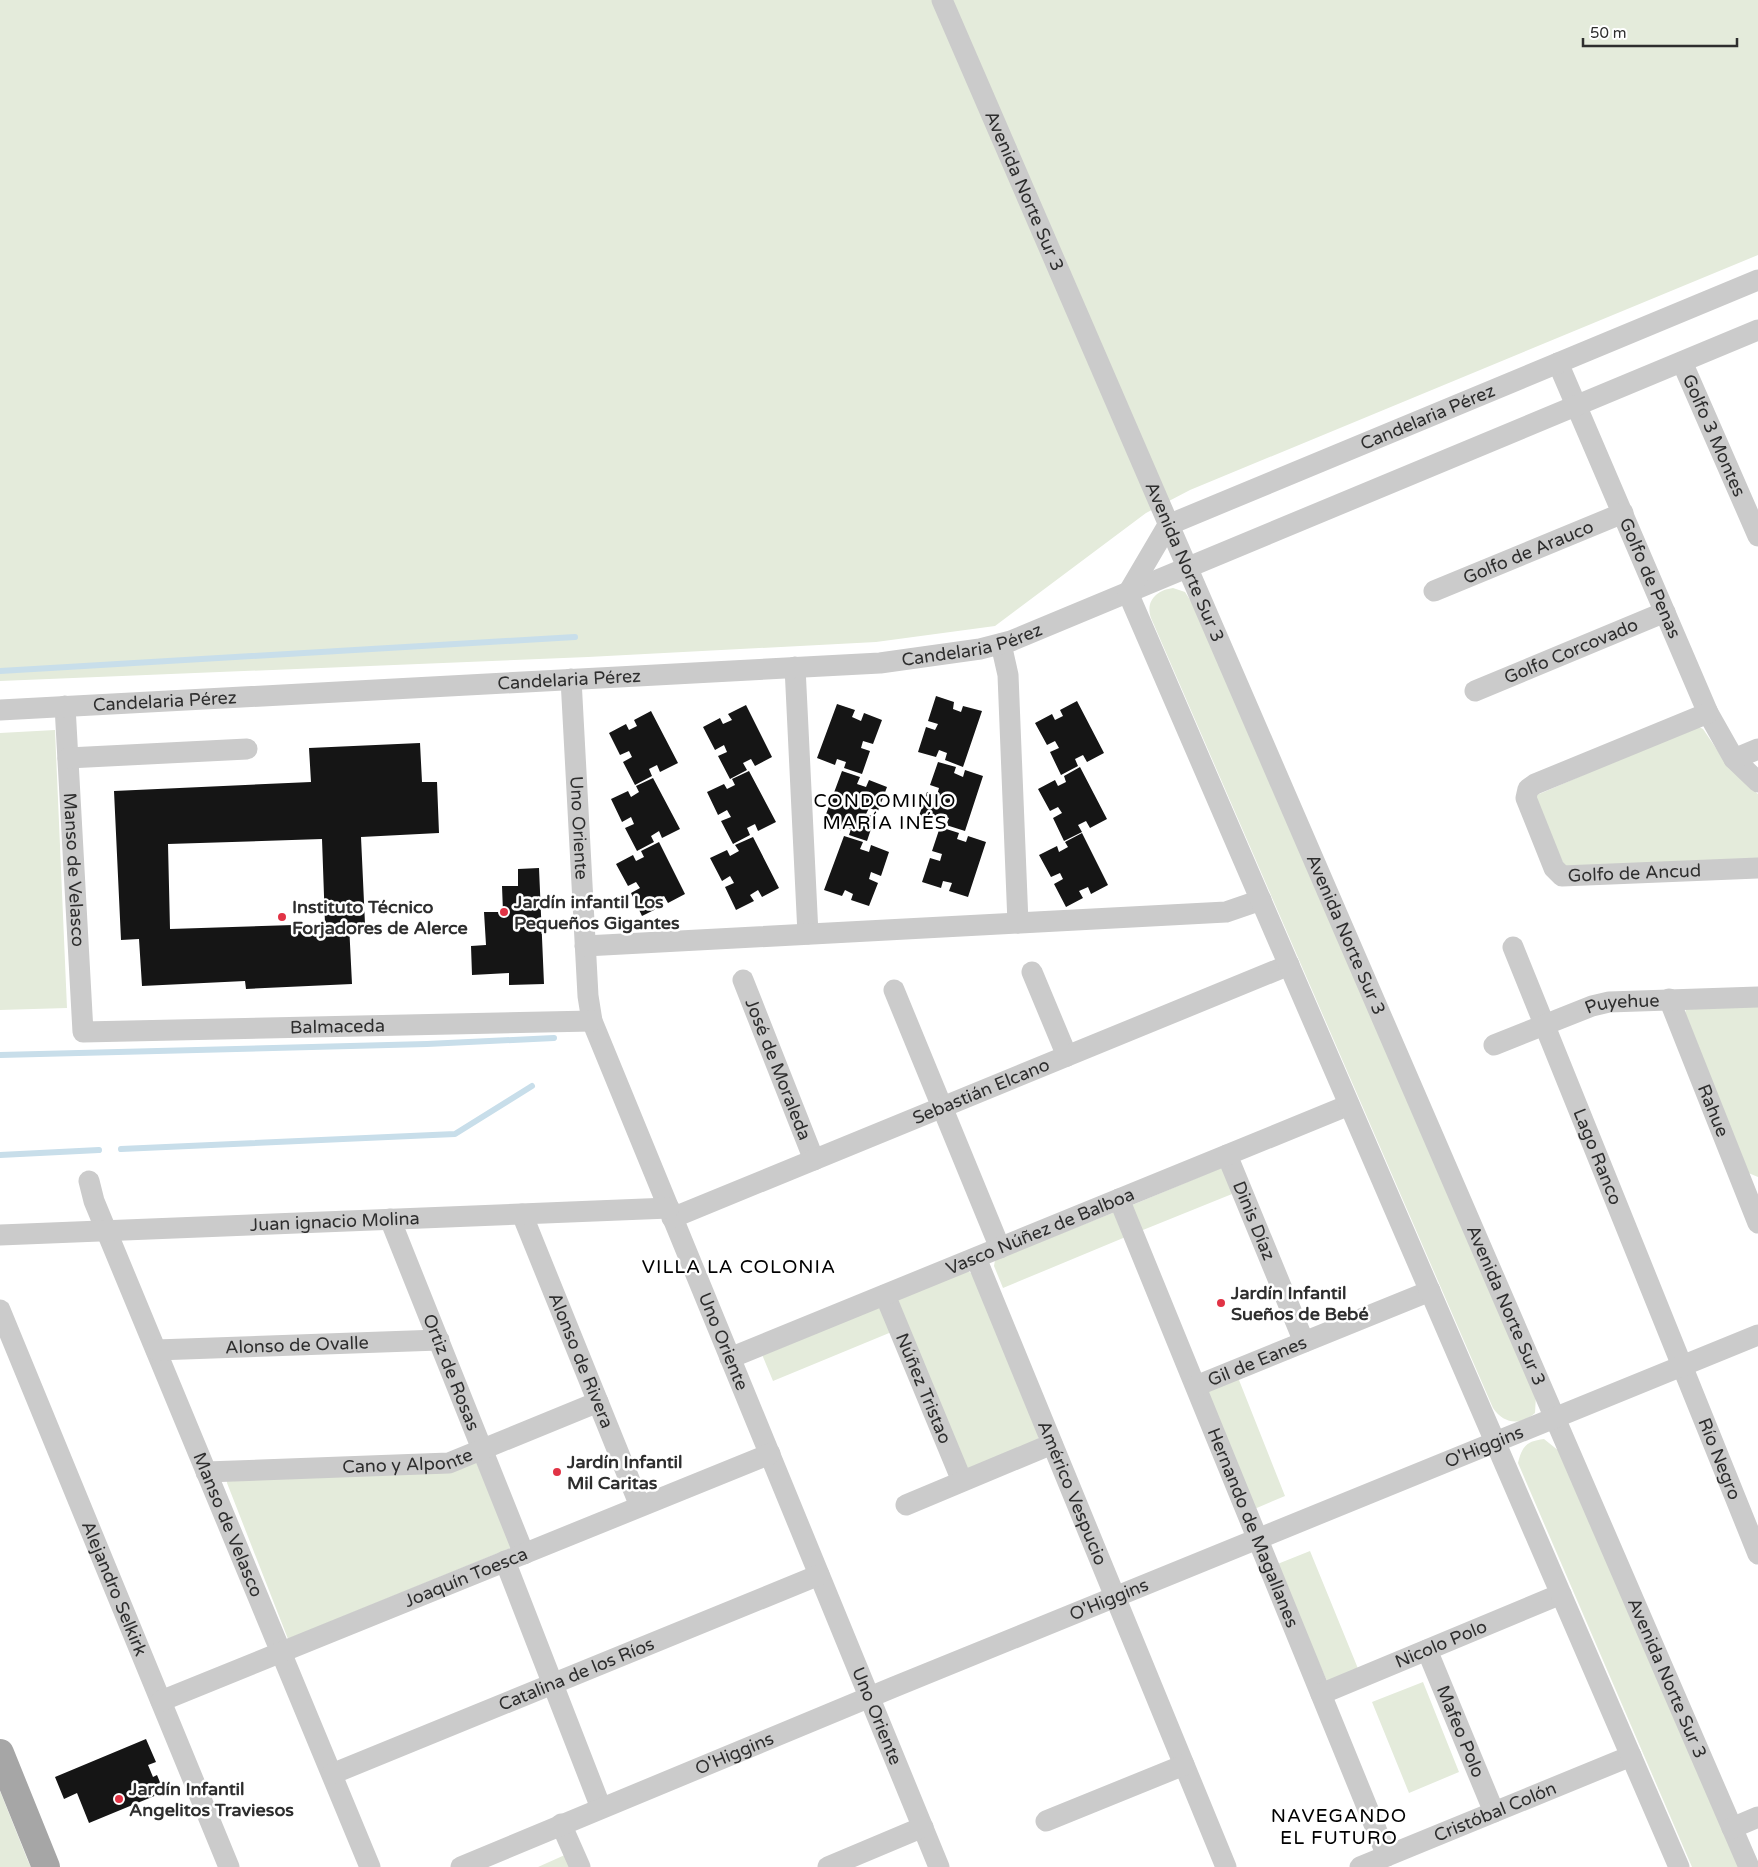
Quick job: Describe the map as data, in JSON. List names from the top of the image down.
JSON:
{
  "streets": {
    "street": [
      "Avenida Norte Sur 3",
      "Candelaria Pérez",
      "Golfo 3 Montes",
      "Golfo de Arauco",
      "Golfo de Penas",
      "Golfo Corcovado",
      "Uno Oriente",
      "Manso de Velasco",
      "Golfo de Ancud",
      "Puyehue",
      "Balmaceda",
      "José de Moraleda",
      "Sebastián Elcano",
      "Rahue",
      "Lago Ranco",
      "Dinis Díaz",
      "Juan ignacio Molina",
      "Vasco Núñez de Balboa",
      "Alonso de Ovalle",
      "Alonso de Rivera",
      "Gil de Eanes",
      "Ortiz de Rosas",
      "Núñez Tristao",
      "O'Higgins",
      "Cano y Alponte",
      "Río Negro",
      "Américo Vespucio",
      "Hernando de Magallanes",
      "Joaquín Toesca",
      "Alejandro Selkirk",
      "Nicolo Polo",
      "Catalina de los Ríos",
      "Mafeo Polo",
      "Cristóbal Colón"
    ]
  },
  "crossings": [
    ["Avenida Norte Sur 3", "Candelaria Pérez"],
    ["Avenida Norte Sur 3", "O'Higgins"],
    ["Candelaria Pérez", "Golfo 3 Montes"],
    ["Candelaria Pérez", "Golfo de Penas"],
    ["Candelaria Pérez", "Uno Oriente"],
    ["Candelaria Pérez", "Manso de Velasco"],
    ["Golfo de Arauco", "Golfo de Penas"],
    ["Golfo de Penas", "Golfo Corcovado"],
    ["Golfo de Penas", "Golfo de Ancud"],
    ["Uno Oriente", "Balmaceda"],
    ["Uno Oriente", "Sebastián Elcano"],
    ["Uno Oriente", "Juan ignacio Molina"],
    ["Uno Oriente", "Vasco Núñez de Balboa"],
    ["Uno Oriente", "O'Higgins"],
    ["Uno Oriente", "Joaquín Toesca"],
    ["Uno Oriente", "Catalina de los Ríos"],
    ["Manso de Velasco", "Balmaceda"],
    ["Manso de Velasco", "Juan ignacio Molina"],
    ["Manso de Velasco", "Alonso de Ovalle"],
    ["Manso de Velasco", "Cano y Alponte"],
    ["Manso de Velasco", "Joaquín Toesca"],
    ["Manso de Velasco", "Catalina de los Ríos"],
    ["Puyehue", "Rahue"],
    ["Puyehue", "Lago Ranco"],
    ["José de Moraleda", "Sebastián Elcano"],
    ["Sebastián Elcano", "Juan ignacio Molina"],
    ["Lago Ranco", "O'Higgins"],
    ["Lago Ranco", "Río Negro"],
    ["Dinis Díaz", "Vasco Núñez de Balboa"],
    ["Dinis Díaz", "Gil de Eanes"],
    ["Juan ignacio Molina", "Alonso de Rivera"],
    ["Juan ignacio Molina", "Ortiz de Rosas"],
    ["Vasco Núñez de Balboa", "Núñez Tristao"],
    ["Vasco Núñez de Balboa", "Américo Vespucio"],
    ["Vasco Núñez de Balboa", "Hernando de Magallanes"],
    ["Alonso de Ovalle", "Ortiz de Rosas"],
    ["Alonso de Rivera", "Cano y Alponte"],
    ["Alonso de Rivera", "Joaquín Toesca"],
    ["Gil de Eanes", "Hernando de Magallanes"],
    ["Ortiz de Rosas", "O'Higgins"],
    ["Ortiz de Rosas", "Cano y Alponte"],
    ["Ortiz de Rosas", "Joaquín Toesca"],
    ["Ortiz de Rosas", "Catalina de los Ríos"],
    ["O'Higgins", "Río Negro"],
    ["O'Higgins", "Américo Vespucio"],
    ["O'Higgins", "Hernando de Magallanes"],
    ["Hernando de Magallanes", "Nicolo Polo"],
    ["Hernando de Magallanes", "Cristóbal Colón"],
    ["Joaquín Toesca", "Alejandro Selkirk"],
    ["Nicolo Polo", "Mafeo Polo"],
    ["Mafeo Polo", "Cristóbal Colón"]
  ],
  "districts": ["CONDOMINIO MARÍA INÉS", "VILLA LA COLONIA", "NAVEGANDO EL FUTURO"],
  "places": [
    "Jardín infantil Los Pequeños Gigantes",
    "Instituto Técnico Forjadores de Alerce",
    "Jardín Infantil Sueños de Bebé",
    "Jardín Infantil Mil Caritas",
    "Jardín Infantil Angelitos Traviesos"
  ],
  "scale_bar": "50 m"
}
